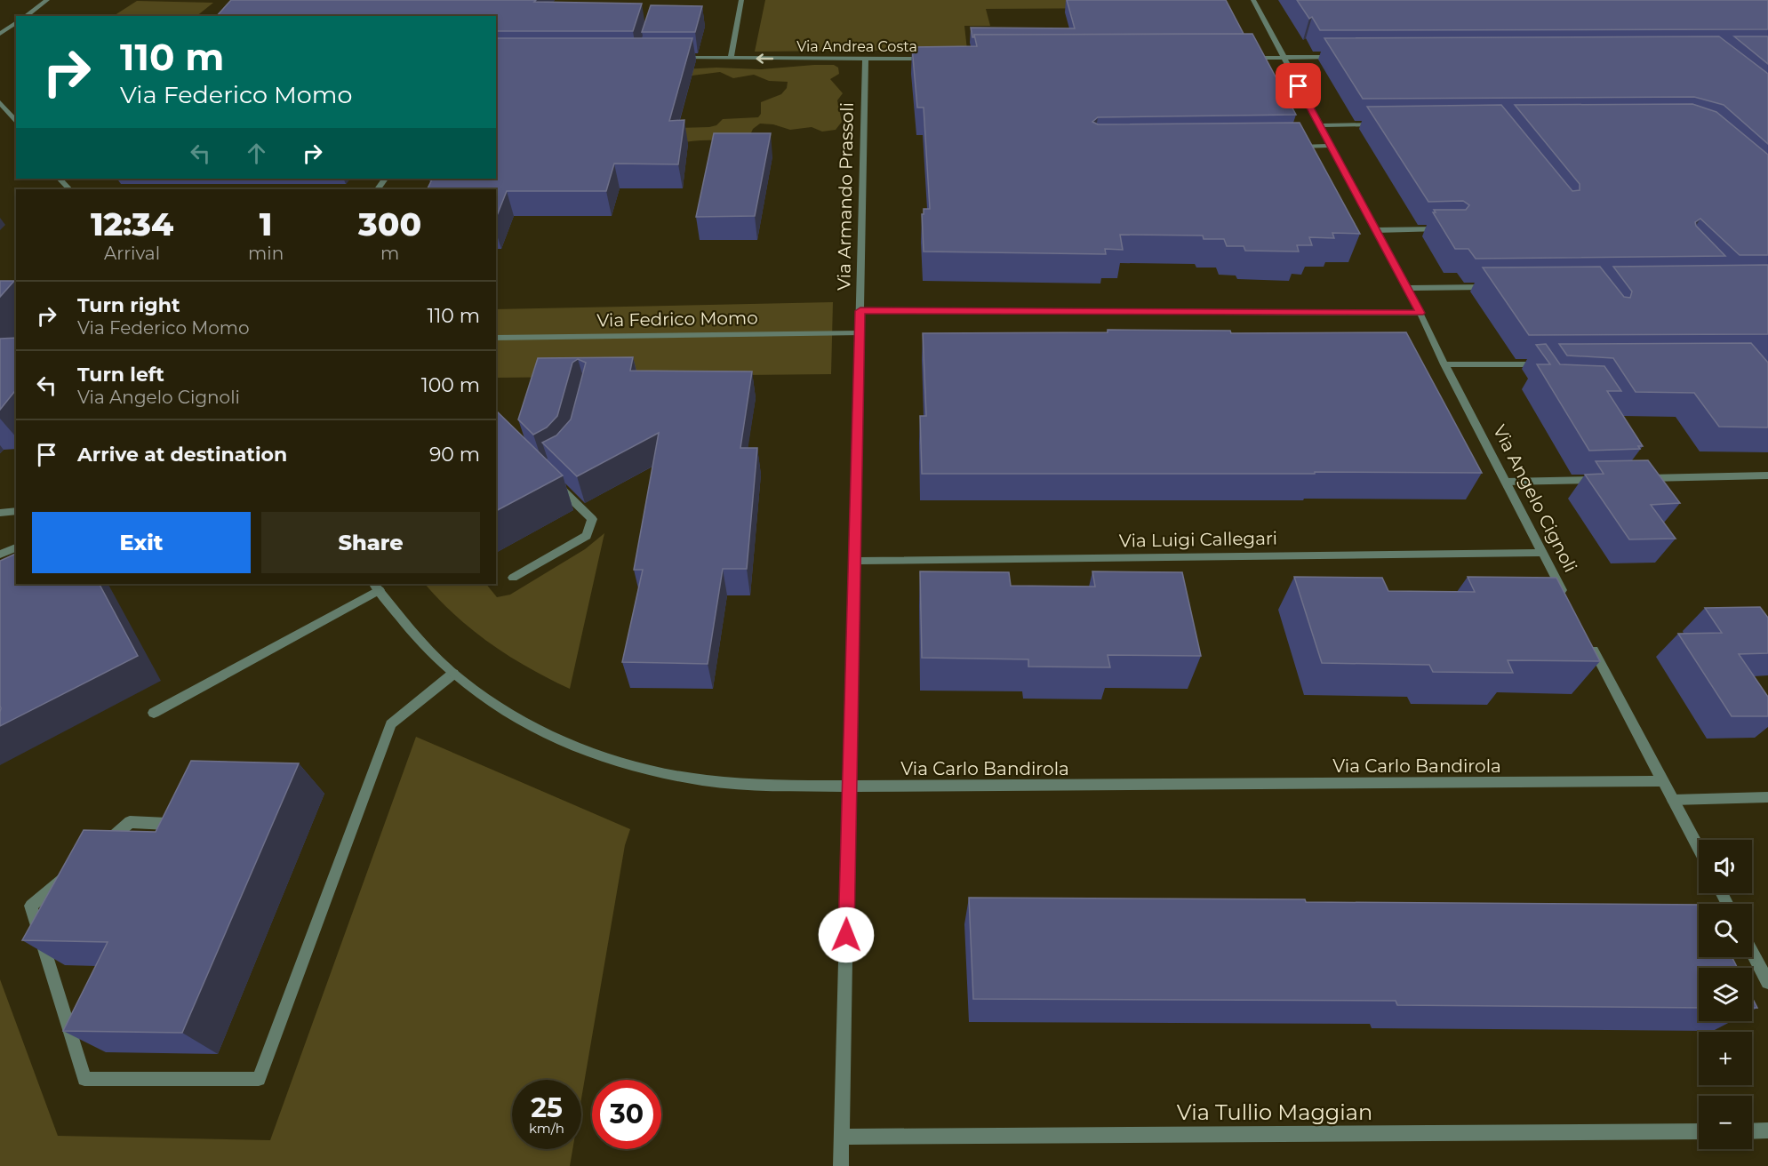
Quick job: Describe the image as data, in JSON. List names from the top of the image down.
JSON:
{
  "streets": {
    "street": [
      "Via Andrea Costa",
      "Via Armando Prassoli",
      "Via Fedrico Momo",
      "Via Angelo Cignoli",
      "Via Luigi Callegari",
      "Via Carlo Bandirola",
      "Via Tullio Maggian"
    ]
  },
  "crossings": [
    ["Via Andrea Costa", "Via Armando Prassoli"],
    ["Via Armando Prassoli", "Via Fedrico Momo"],
    ["Via Armando Prassoli", "Via Luigi Callegari"],
    ["Via Armando Prassoli", "Via Carlo Bandirola"],
    ["Via Armando Prassoli", "Via Tullio Maggian"],
    ["Via Angelo Cignoli", "Via Luigi Callegari"]
  ],
  "one_way": ["Via Andrea Costa"],
  "page": {
    "turn": ["110 m", "Via Federico Momo"],
    "eta": [
      "12:34",
      "Arrival",
      "1",
      "min",
      "300",
      "m"
    ],
    "list": [
      {
        "name": "Turn right",
        "note": "Via Federico Momo",
        "value": "110 m"
      },
      {
        "name": "Turn left",
        "note": "Via Angelo Cignoli",
        "value": "100 m"
      },
      {
        "name": "Arrive at destination",
        "value": "90 m"
      }
    ],
    "buttons": ["Exit", "Share"],
    "map_buttons": ["+", "−"],
    "speed": "25 km/h",
    "limit": "30"
  }
}
